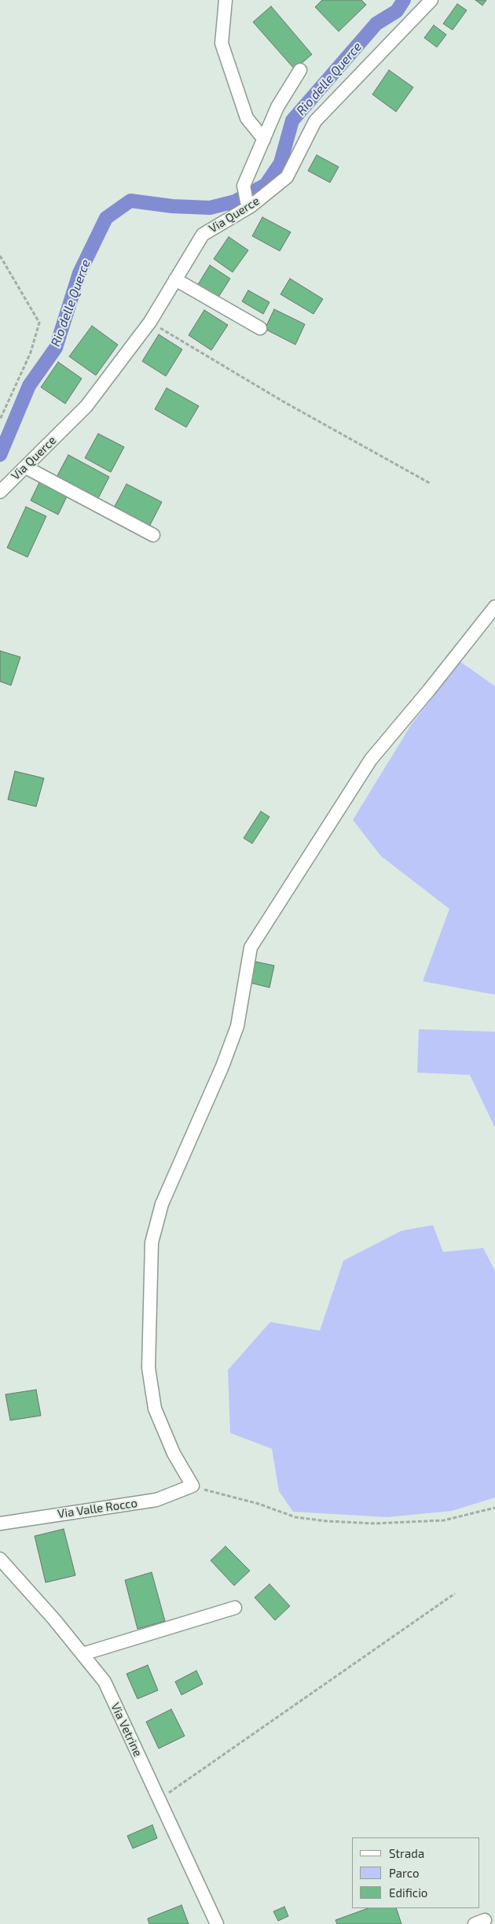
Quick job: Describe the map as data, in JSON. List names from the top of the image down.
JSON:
{
  "streets": {
    "street": ["Via Querce", "Via Valle Rocco", "Via Vetrine"]
  },
  "water": ["Rio delle Querce"],
  "legend": ["Strada", "Parco", "Edificio"]
}
